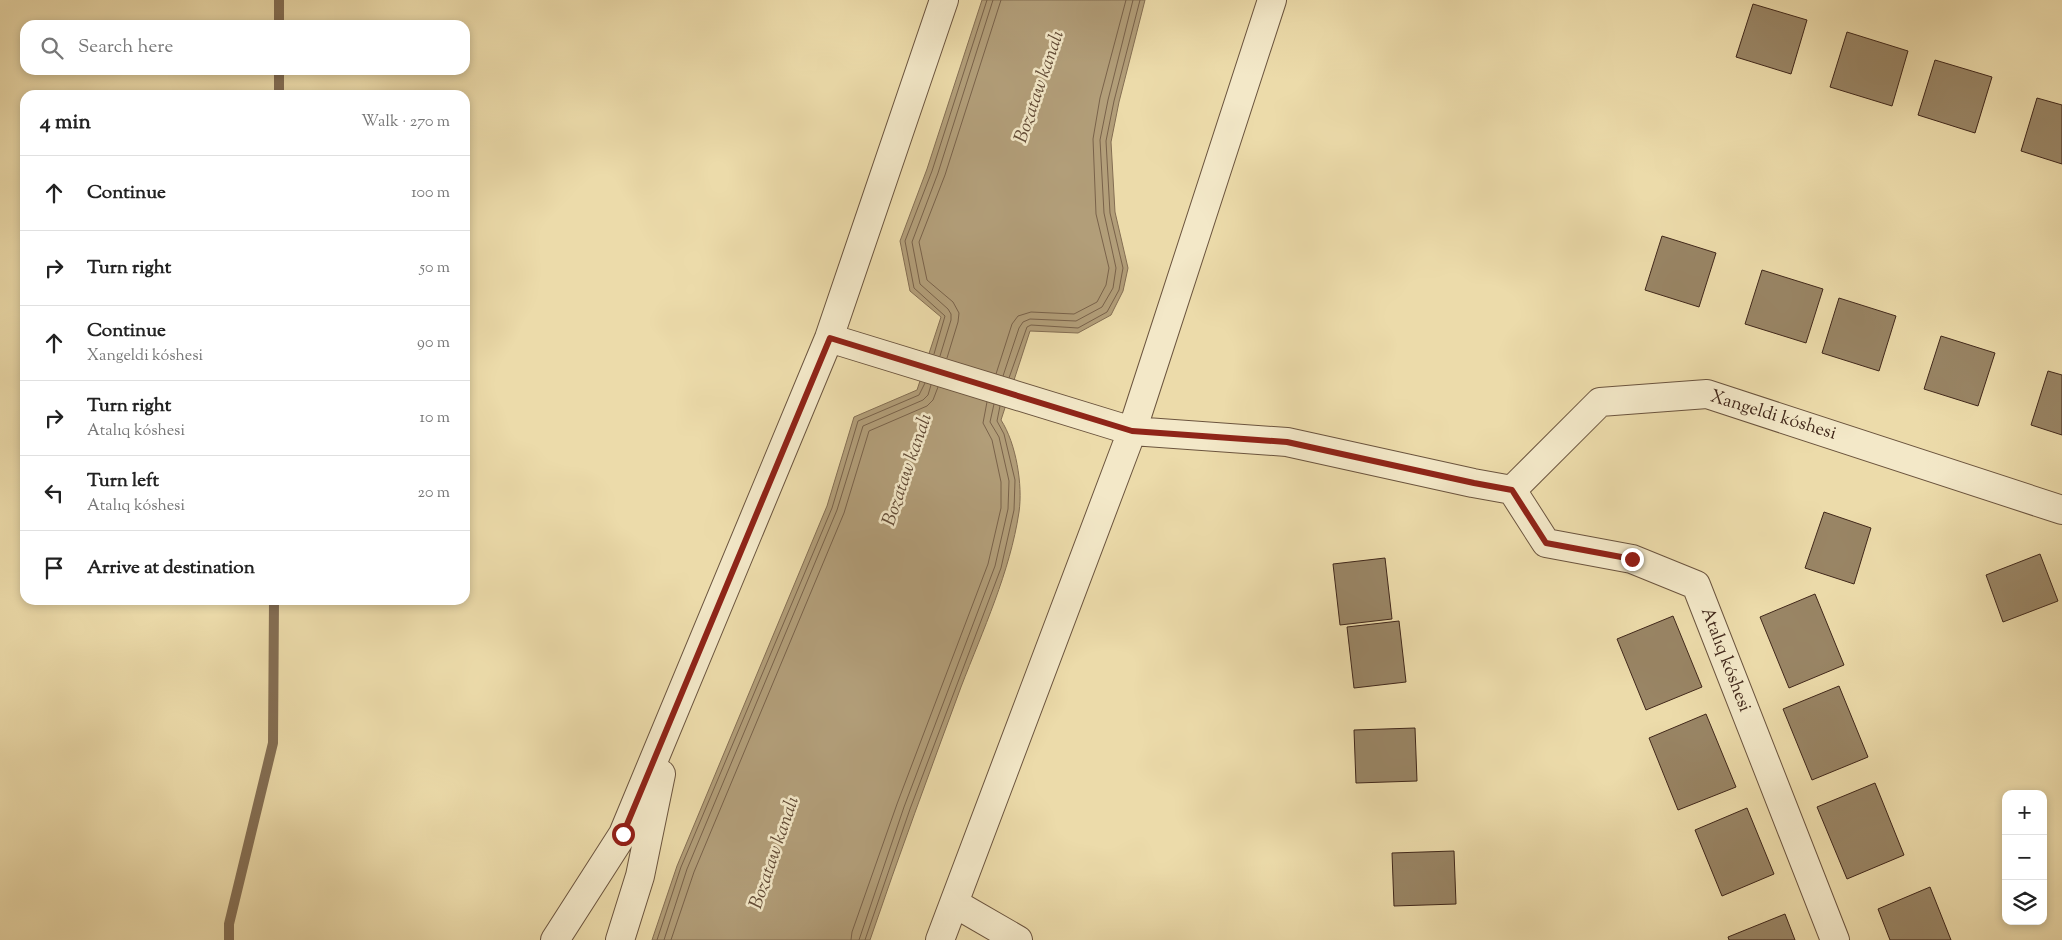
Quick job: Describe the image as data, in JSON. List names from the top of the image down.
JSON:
{
  "streets": {
    "street": ["Xangeldi kóshesi", "Atalıq kóshesi"]
  },
  "crossings": [
    ["Xangeldi kóshesi", "Atalıq kóshesi"]
  ],
  "water": ["Bozataw kanalı"],
  "page": {
    "search": "Search here",
    "heading": ["4 min", "Walk · 270 m"],
    "list": [
      ["Continue", "100 m"],
      ["Turn right", "50 m"],
      ["Continue", "Xangeldi kóshesi", "90 m"],
      ["Turn right", "Atalıq kóshesi", "10 m"],
      ["Turn left", "Atalıq kóshesi", "20 m"],
      "Arrive at destination"
    ],
    "map_buttons": ["+", "−"]
  }
}
